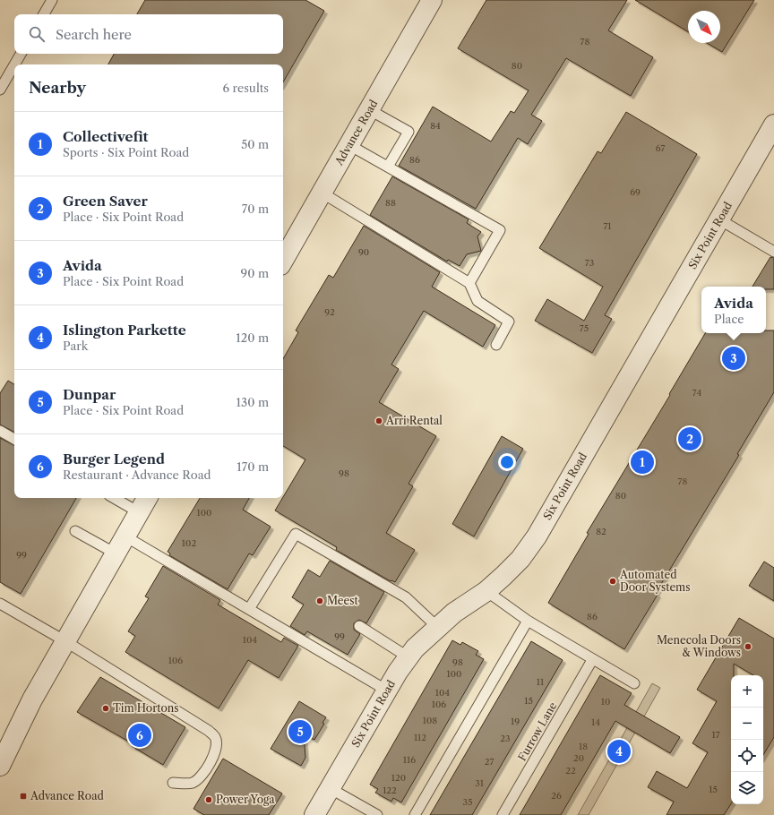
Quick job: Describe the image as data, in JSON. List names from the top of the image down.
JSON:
{
  "streets": {
    "street": ["Advance Road", "Six Point Road"],
    "lane": ["Furrow Lane"]
  },
  "places": {
    "other": [
      "Arri Rental",
      "Automated Door Systems",
      "Meest",
      "Menecola Doors & Windows",
      "Tim Hortons",
      "Power Yoga"
    ],
    "transit": ["Advance Road"]
  },
  "house_numbers": [
    "78",
    "80",
    "84",
    "67",
    "86",
    "69",
    "88",
    "71",
    "90",
    "73",
    "92",
    "75",
    "74",
    "98",
    "78",
    "80",
    "100",
    "82",
    "102",
    "99",
    "86",
    "99",
    "104",
    "106",
    "98",
    "100",
    "11",
    "104",
    "15",
    "10",
    "106",
    "108",
    "19",
    "14",
    "17",
    "112",
    "23",
    "18",
    "20",
    "116",
    "27",
    "22",
    "120",
    "31",
    "15",
    "122",
    "26",
    "35"
  ],
  "north": "bottom right",
  "page": {
    "search": "Search here",
    "heading": ["Nearby", "6 results"],
    "list": [
      {
        "mark": "1",
        "name": "Collectivefit",
        "note": "Sports · Six Point Road",
        "value": "50 m"
      },
      {
        "mark": "2",
        "name": "Green Saver",
        "note": "Place · Six Point Road",
        "value": "70 m"
      },
      {
        "mark": "3",
        "name": "Avida",
        "note": "Place · Six Point Road",
        "value": "90 m"
      },
      {
        "mark": "4",
        "name": "Islington Parkette",
        "note": "Park",
        "value": "120 m"
      },
      {
        "mark": "5",
        "name": "Dunpar",
        "note": "Place · Six Point Road",
        "value": "130 m"
      },
      {
        "mark": "6",
        "name": "Burger Legend",
        "note": "Restaurant · Advance Road",
        "value": "170 m"
      }
    ],
    "popup": ["Avida", "Place"],
    "pins": [
      "3",
      "2",
      "1",
      "5",
      "6",
      "4"
    ],
    "map_buttons": ["+", "−"]
  }
}
